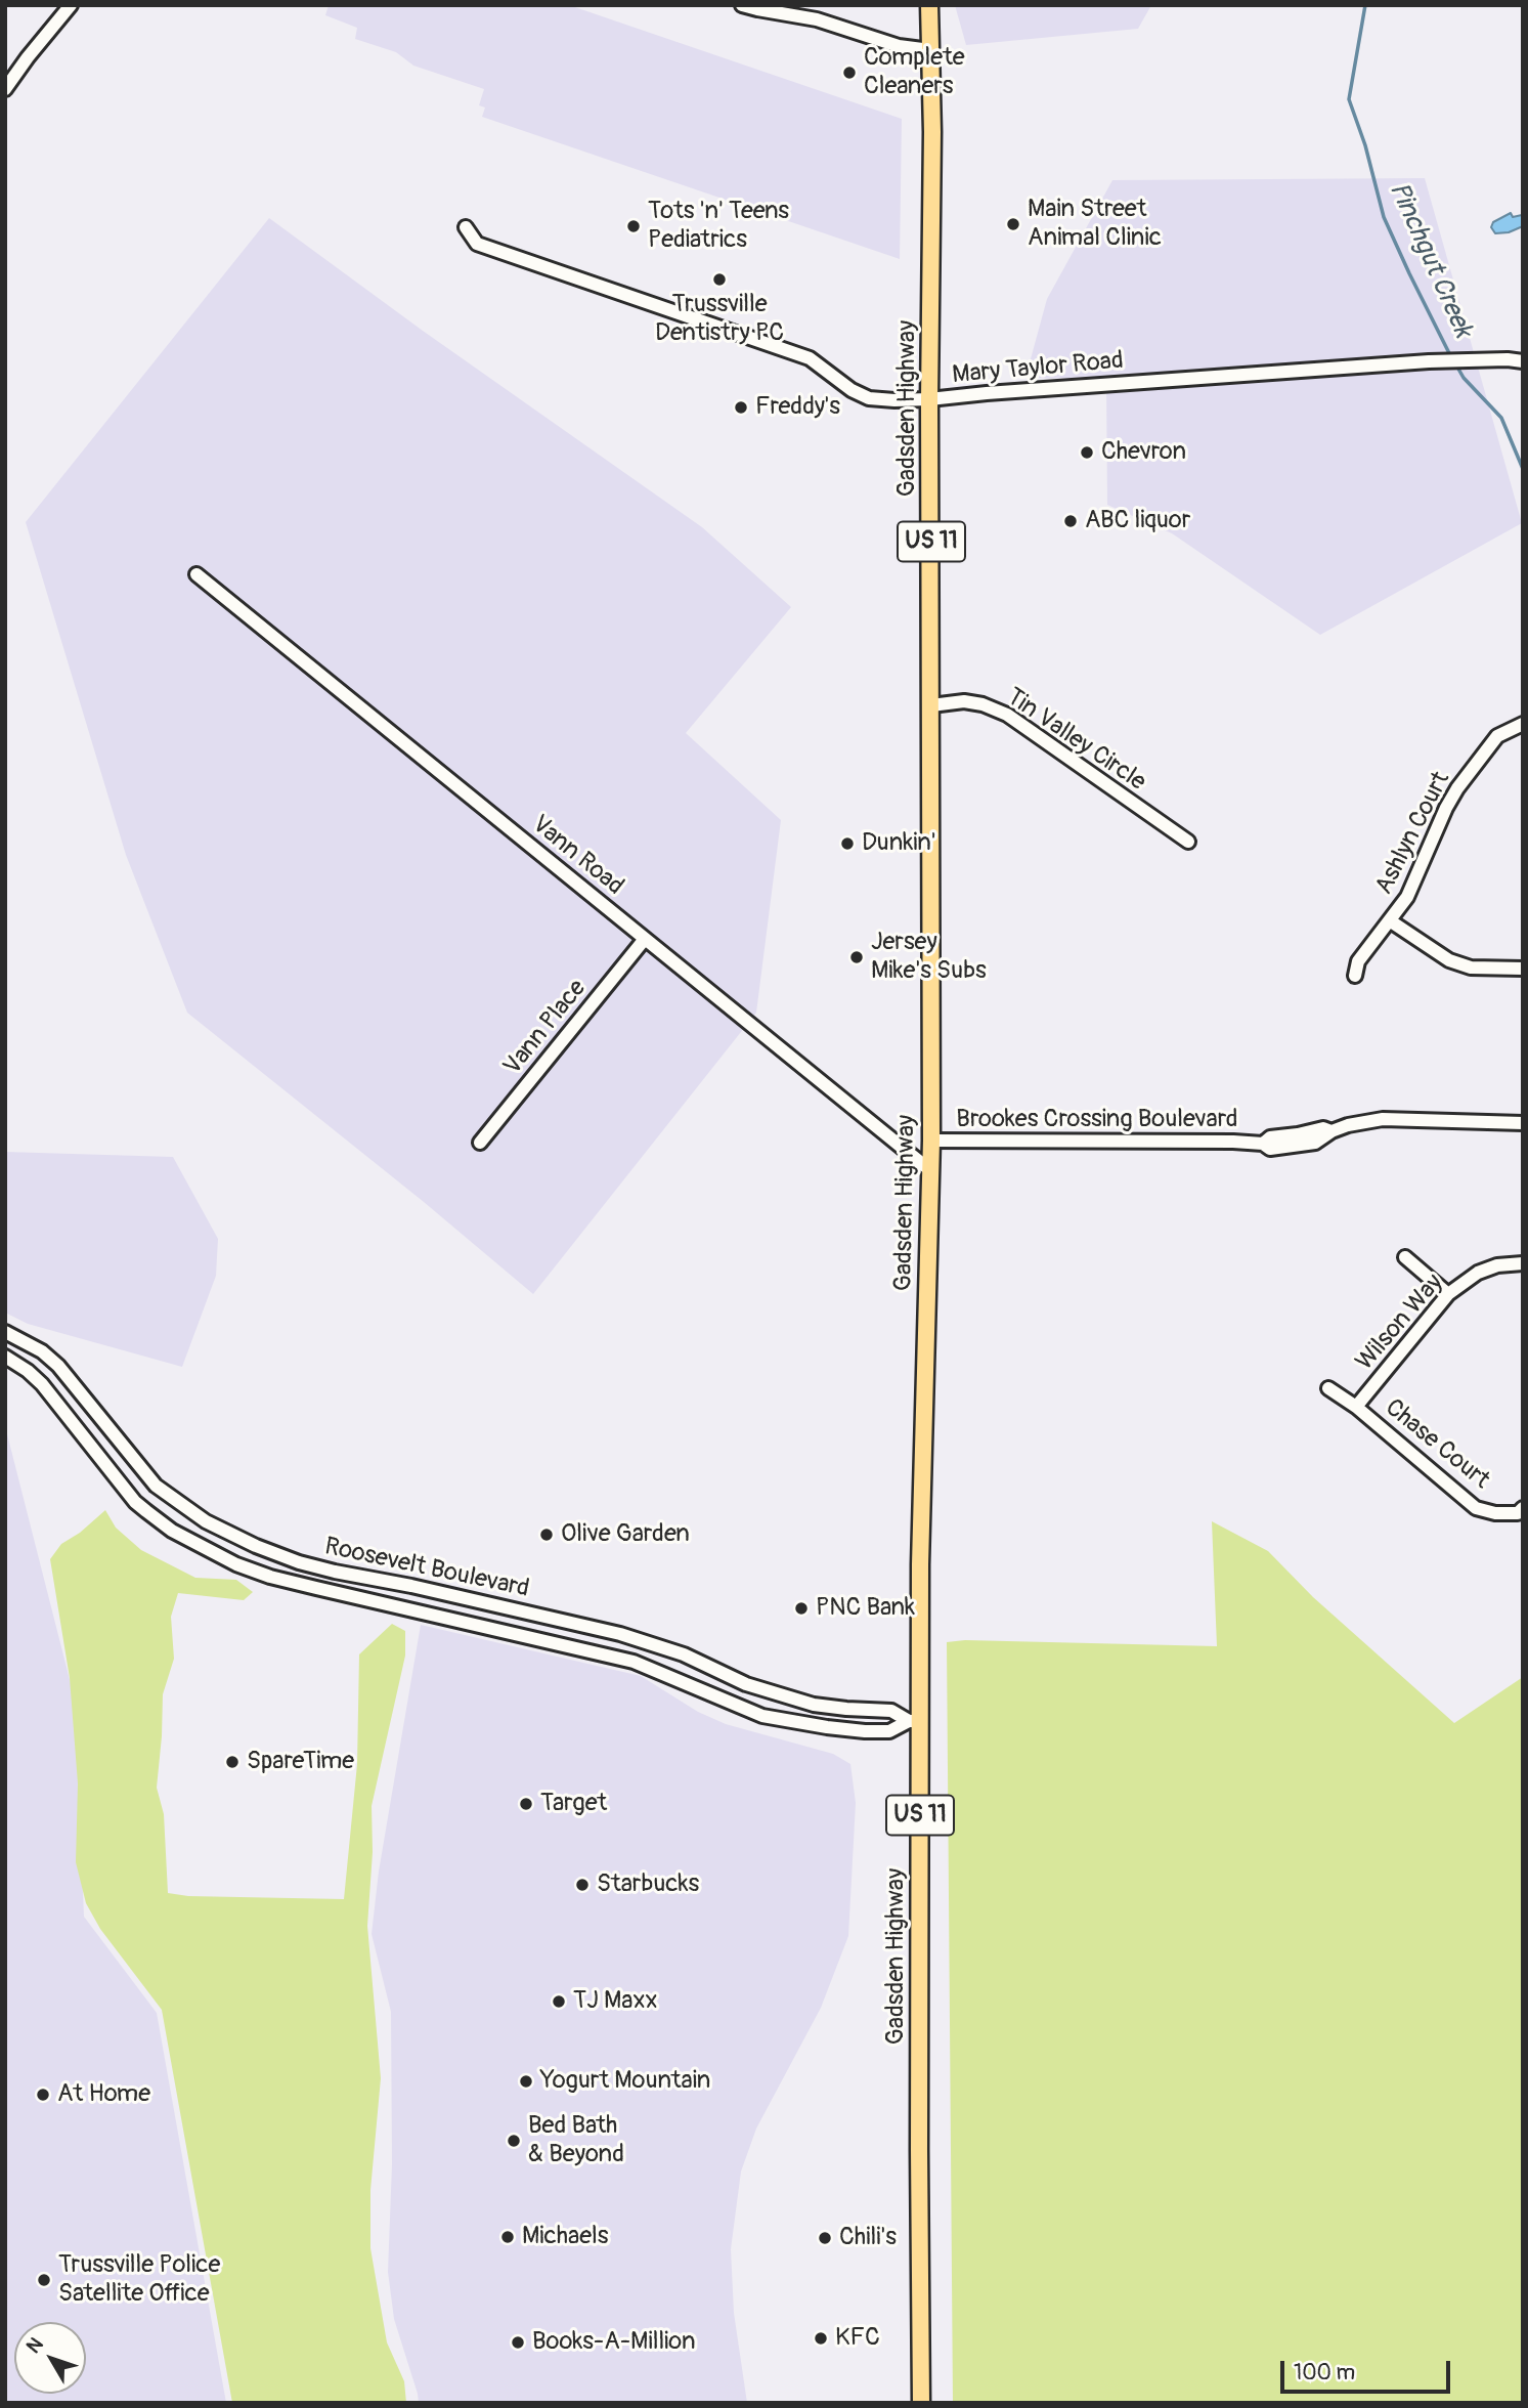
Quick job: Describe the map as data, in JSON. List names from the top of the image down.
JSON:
{
  "streets": {
    "main road": ["Gadsden Highway", "US 11"],
    "street": [
      "Mary Taylor Road",
      "Tin Valley Circle",
      "Ashlyn Court",
      "Vann Road",
      "Vann Place",
      "Brookes Crossing Boulevard",
      "Wilson Way",
      "Chase Court",
      "Roosevelt Boulevard"
    ]
  },
  "crossings": [
    ["Mary Taylor Road", "Gadsden Highway"],
    ["Gadsden Highway", "Tin Valley Circle"],
    ["Gadsden Highway", "Vann Road"],
    ["Gadsden Highway", "Brookes Crossing Boulevard"],
    ["Gadsden Highway", "Roosevelt Boulevard"],
    ["Vann Road", "Vann Place"],
    ["Wilson Way", "Chase Court"]
  ],
  "water": ["Pinchgut Creek"],
  "places": [
    "Complete Cleaners",
    "Main Street Animal Clinic",
    "Tots 'n' Teens Pediatrics",
    "Trussville Dentistry PC",
    "Freddy's",
    "Chevron",
    "ABC liquor",
    "Dunkin'",
    "Jersey Mike's Subs",
    "Olive Garden",
    "PNC Bank",
    "SpareTime",
    "Target",
    "Starbucks",
    "TJ Maxx",
    "Yogurt Mountain",
    "At Home",
    "Bed Bath & Beyond",
    "Michaels",
    "Chili's",
    "Trussville Police Satellite Office",
    "KFC",
    "Books-A-Million"
  ],
  "scale_bar": "100 m",
  "north": "top left"
}
